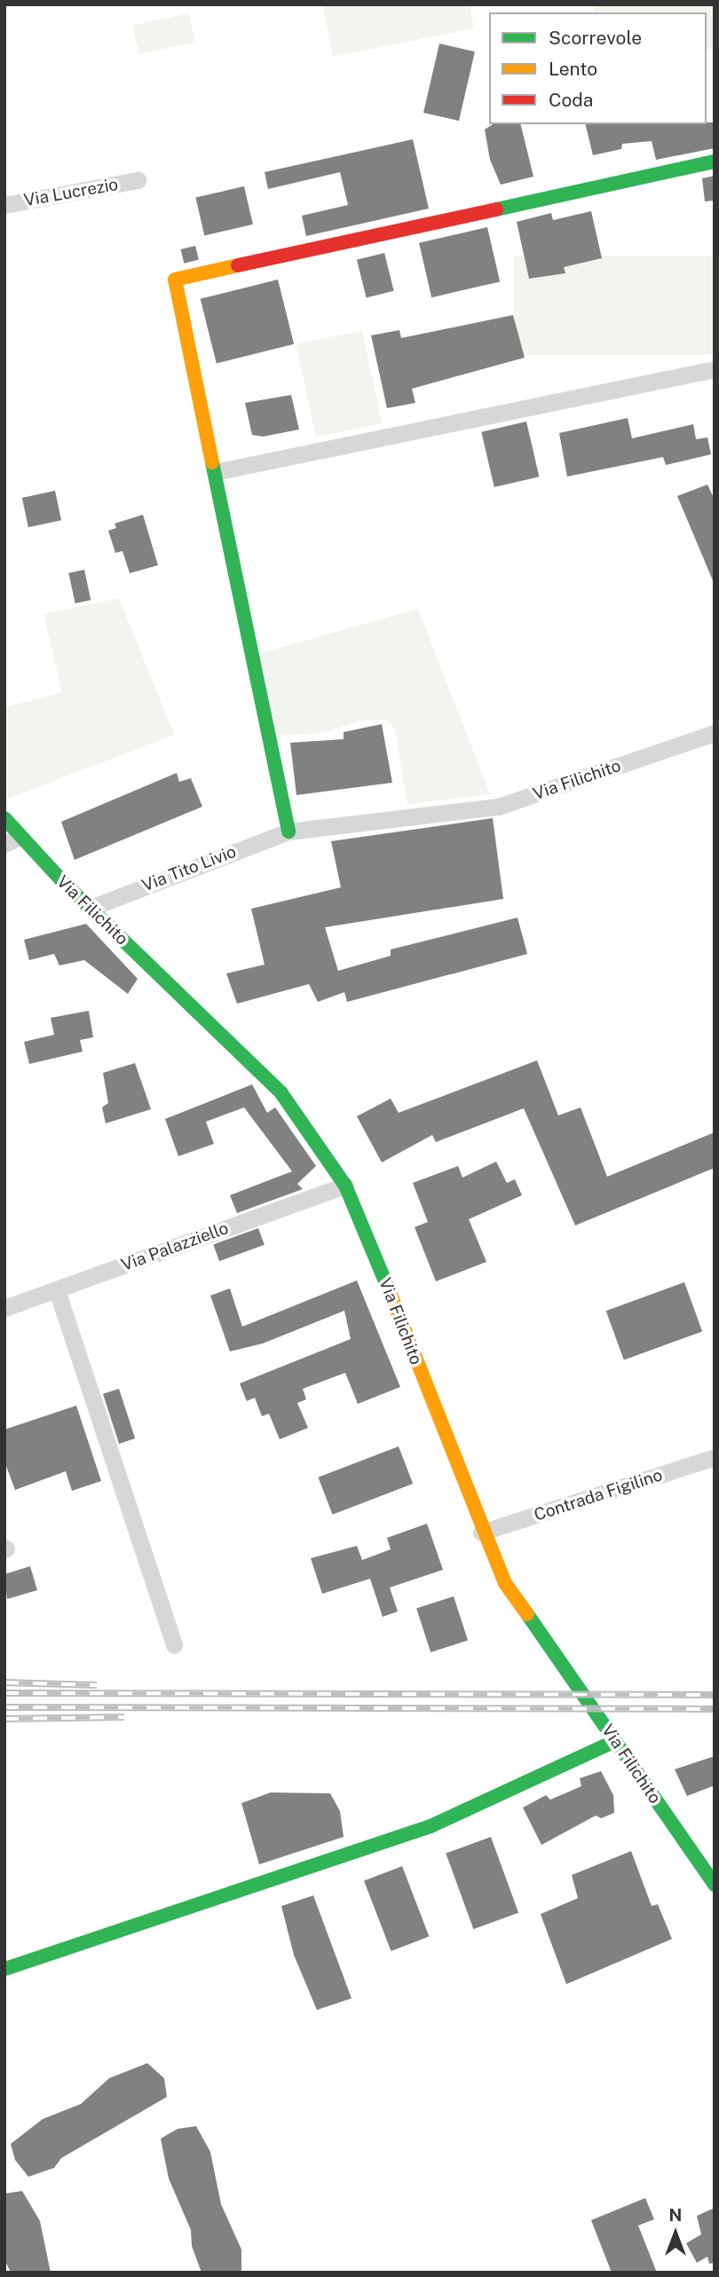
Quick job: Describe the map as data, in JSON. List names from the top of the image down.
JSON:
{
  "streets": {
    "street": [
      "Via Lucrezio",
      "Via Filichito",
      "Via Tito Livio",
      "Via Palazziello",
      "Contrada Figilino"
    ]
  },
  "crossings": [
    ["Via Filichito", "Via Tito Livio"],
    ["Via Filichito", "Via Palazziello"],
    ["Via Filichito", "Contrada Figilino"]
  ],
  "legend": ["Scorrevole", "Lento", "Coda"],
  "north": "top"
}
